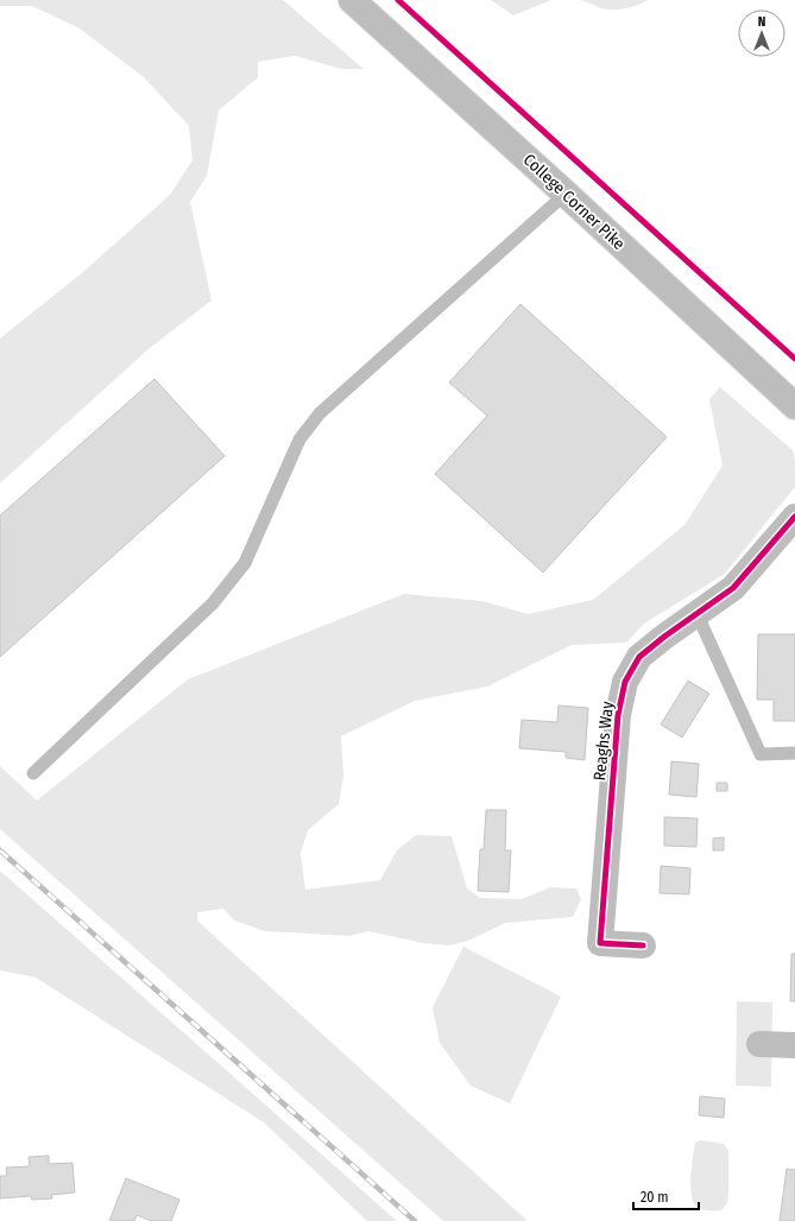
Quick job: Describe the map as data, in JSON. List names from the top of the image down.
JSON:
{
  "streets": {
    "main road": ["College Corner Pike", "Reaghs Way"]
  },
  "scale_bar": "20 m",
  "north": "top"
}
